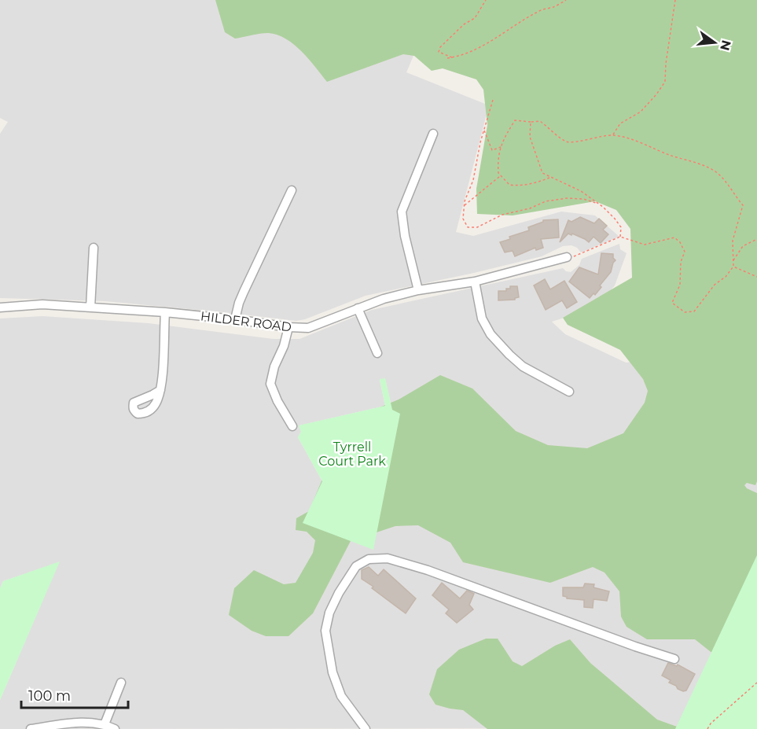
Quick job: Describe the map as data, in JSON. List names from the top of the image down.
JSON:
{
  "streets": {
    "street": ["HILDER ROAD"]
  },
  "parks": ["Tyrrell Court Park"],
  "scale_bar": "100 m",
  "north": "right"
}
